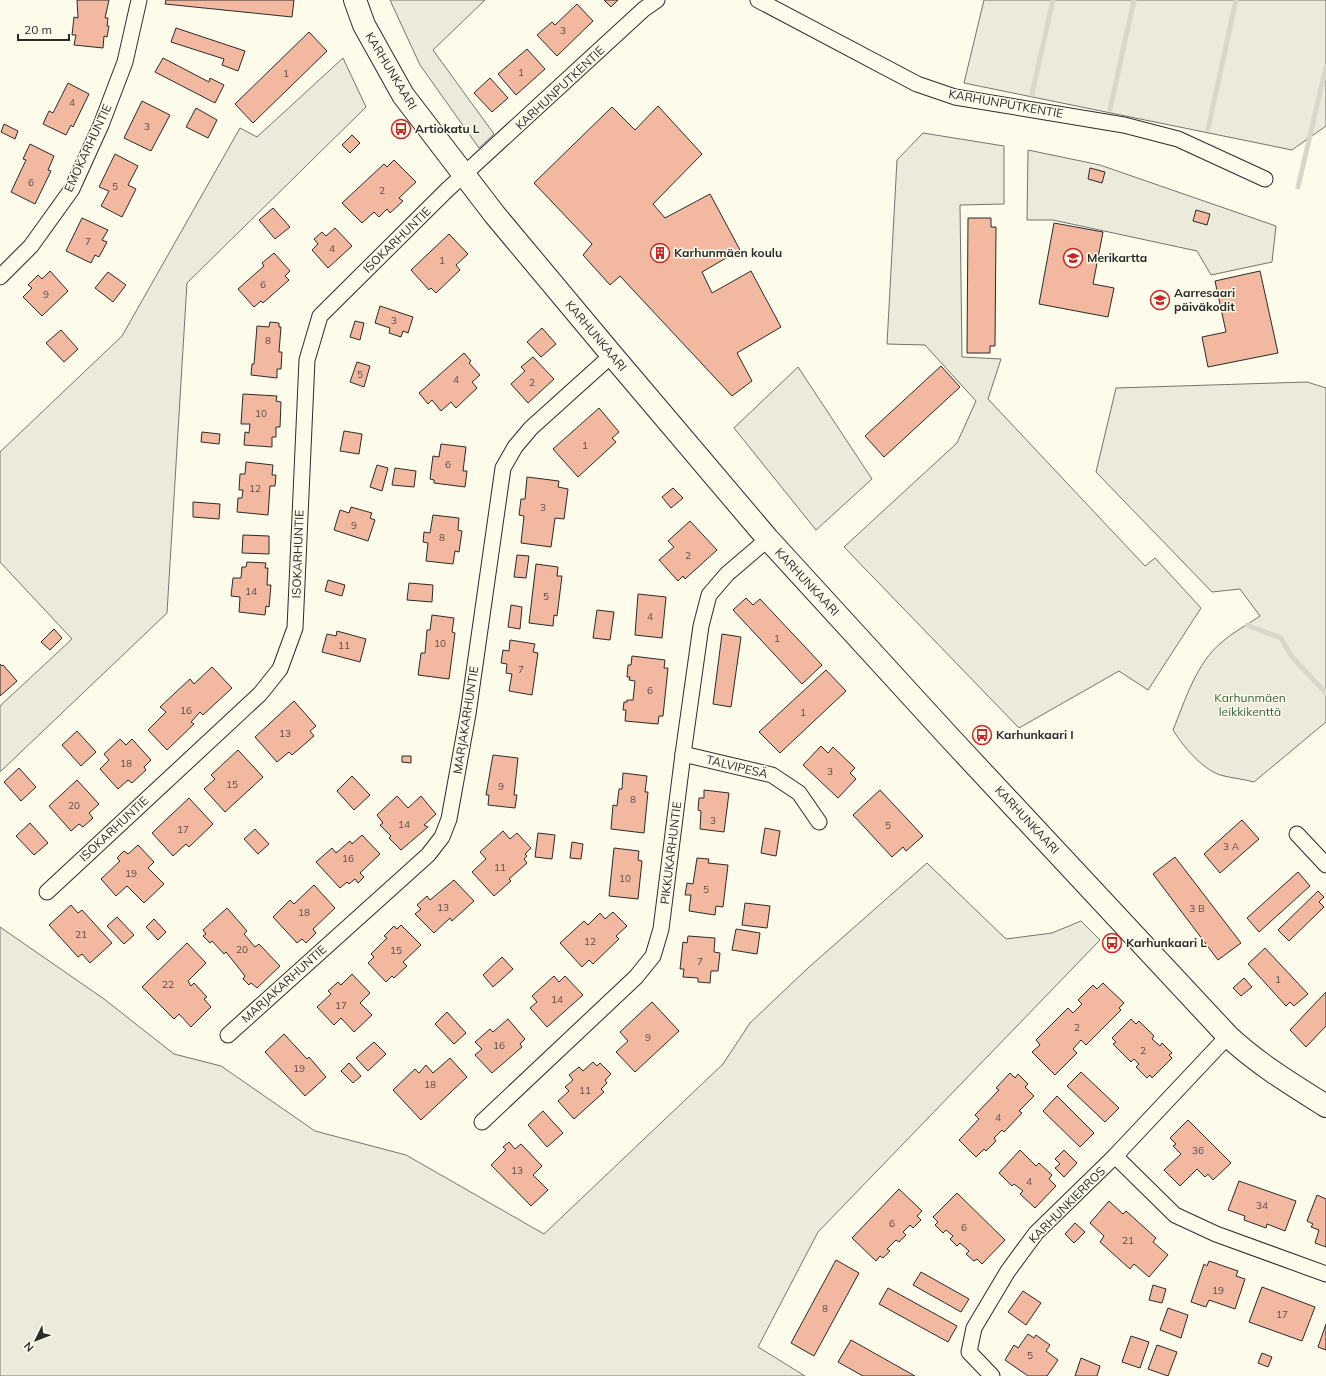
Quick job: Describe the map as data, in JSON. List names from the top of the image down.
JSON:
{
  "streets": {
    "street": [
      "KARHUNKAARI",
      "KARHUNPUTKENTIE",
      "EMOKARHUNTIE",
      "ISOKARHUNTIE",
      "MARJAKARHUNTIE",
      "TALVIPESÄ",
      "PIKKUKARHUNTIE",
      "KARHUNKIERROS"
    ]
  },
  "crossings": [
    ["KARHUNKAARI", "KARHUNPUTKENTIE"],
    ["KARHUNKAARI", "ISOKARHUNTIE"],
    ["KARHUNKAARI", "MARJAKARHUNTIE"],
    ["KARHUNKAARI", "PIKKUKARHUNTIE"],
    ["KARHUNKAARI", "KARHUNKIERROS"],
    ["KARHUNPUTKENTIE", "ISOKARHUNTIE"],
    ["TALVIPESÄ", "PIKKUKARHUNTIE"]
  ],
  "parks": ["Karhunmäen leikkikenttä"],
  "places": {
    "bus stop": ["Artiokatu L", "Karhunkaari I", "Karhunkaari L"],
    "building": ["Karhunmäen koulu"],
    "school or university": ["Merikartta", "Aarresaari päiväkodit"]
  },
  "house_numbers": [
    "3",
    "1",
    "1",
    "4",
    "3",
    "6",
    "5",
    "2",
    "7",
    "4",
    "1",
    "6",
    "9",
    "3",
    "8",
    "5",
    "4",
    "2",
    "10",
    "1",
    "6",
    "12",
    "3",
    "9",
    "8",
    "2",
    "14",
    "5",
    "4",
    "1",
    "10",
    "11",
    "7",
    "6",
    "16",
    "1",
    "13",
    "18",
    "3",
    "15",
    "9",
    "8",
    "20",
    "3",
    "14",
    "5",
    "17",
    "3 A",
    "16",
    "11",
    "19",
    "10",
    "5",
    "13",
    "3 B",
    "18",
    "21",
    "12",
    "20",
    "15",
    "7",
    "1",
    "22",
    "14",
    "17",
    "2",
    "9",
    "16",
    "2",
    "19",
    "18",
    "11",
    "4",
    "36",
    "13",
    "4",
    "34",
    "6",
    "6",
    "21",
    "19",
    "8",
    "17",
    "5"
  ],
  "scale_bar": "20 m",
  "north": "bottom left"
}
